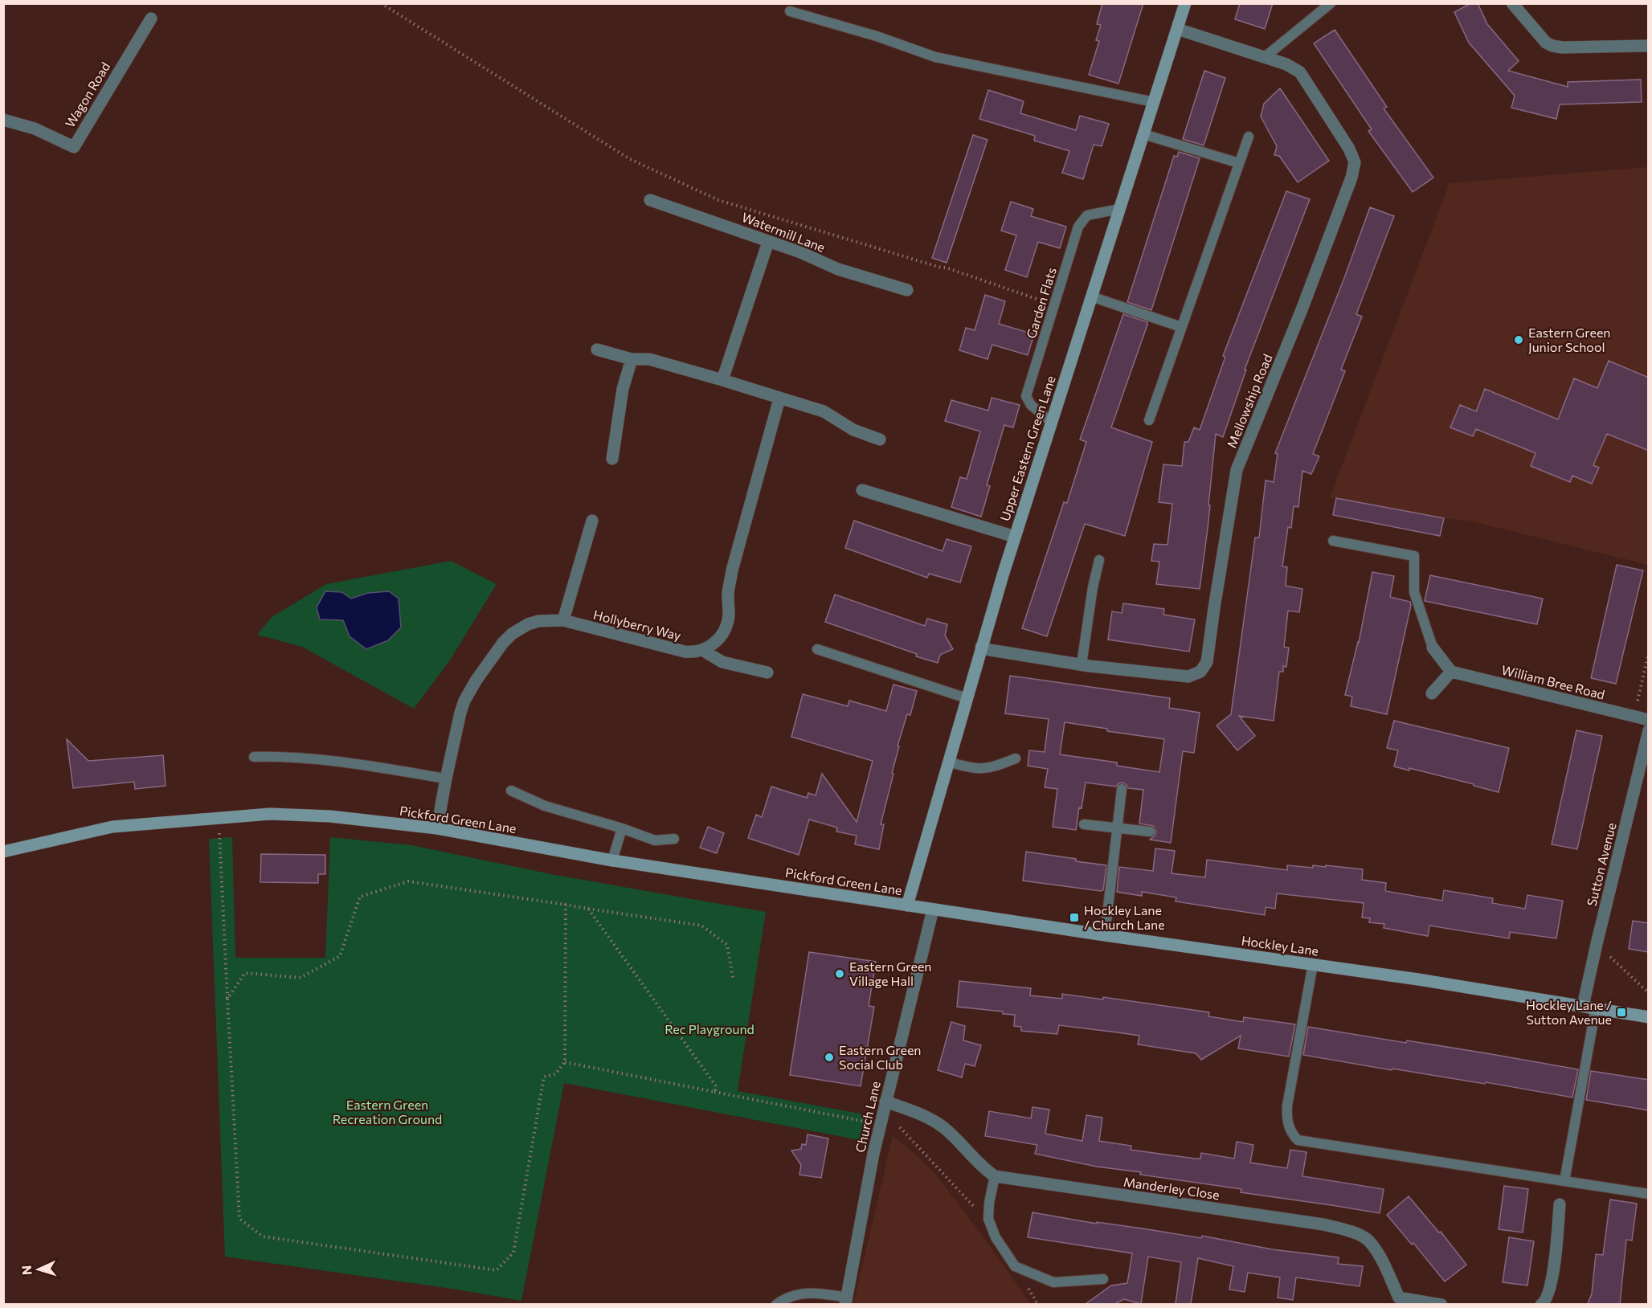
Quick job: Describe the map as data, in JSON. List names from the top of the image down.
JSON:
{
  "streets": {
    "street": [
      "Wagon Road",
      "Watermill Lane",
      "Mellowship Road",
      "Upper Eastern Green Lane",
      "Hollyberry Way",
      "William Bree Road",
      "Pickford Green Lane",
      "Sutton Avenue",
      "Hockley Lane",
      "Church Lane",
      "Manderley Close"
    ],
    "lane": ["Garden Flats"]
  },
  "crossings": [
    ["Garden Flats", "Upper Eastern Green Lane"],
    ["Mellowship Road", "Upper Eastern Green Lane"],
    ["Upper Eastern Green Lane", "Pickford Green Lane"],
    ["Upper Eastern Green Lane", "Hockley Lane"],
    ["Hollyberry Way", "Pickford Green Lane"],
    ["Pickford Green Lane", "Hockley Lane"],
    ["Sutton Avenue", "Hockley Lane"],
    ["Hockley Lane", "Church Lane"]
  ],
  "parks": ["Rec Playground", "Eastern Green Recreation Ground"],
  "places": {
    "other": ["Eastern Green Junior School", "Eastern Green Village Hall", "Eastern Green Social Club"],
    "transit": ["Hockley Lane / Church Lane", "Hockley Lane / Sutton Avenue"]
  },
  "north": "left"
}
